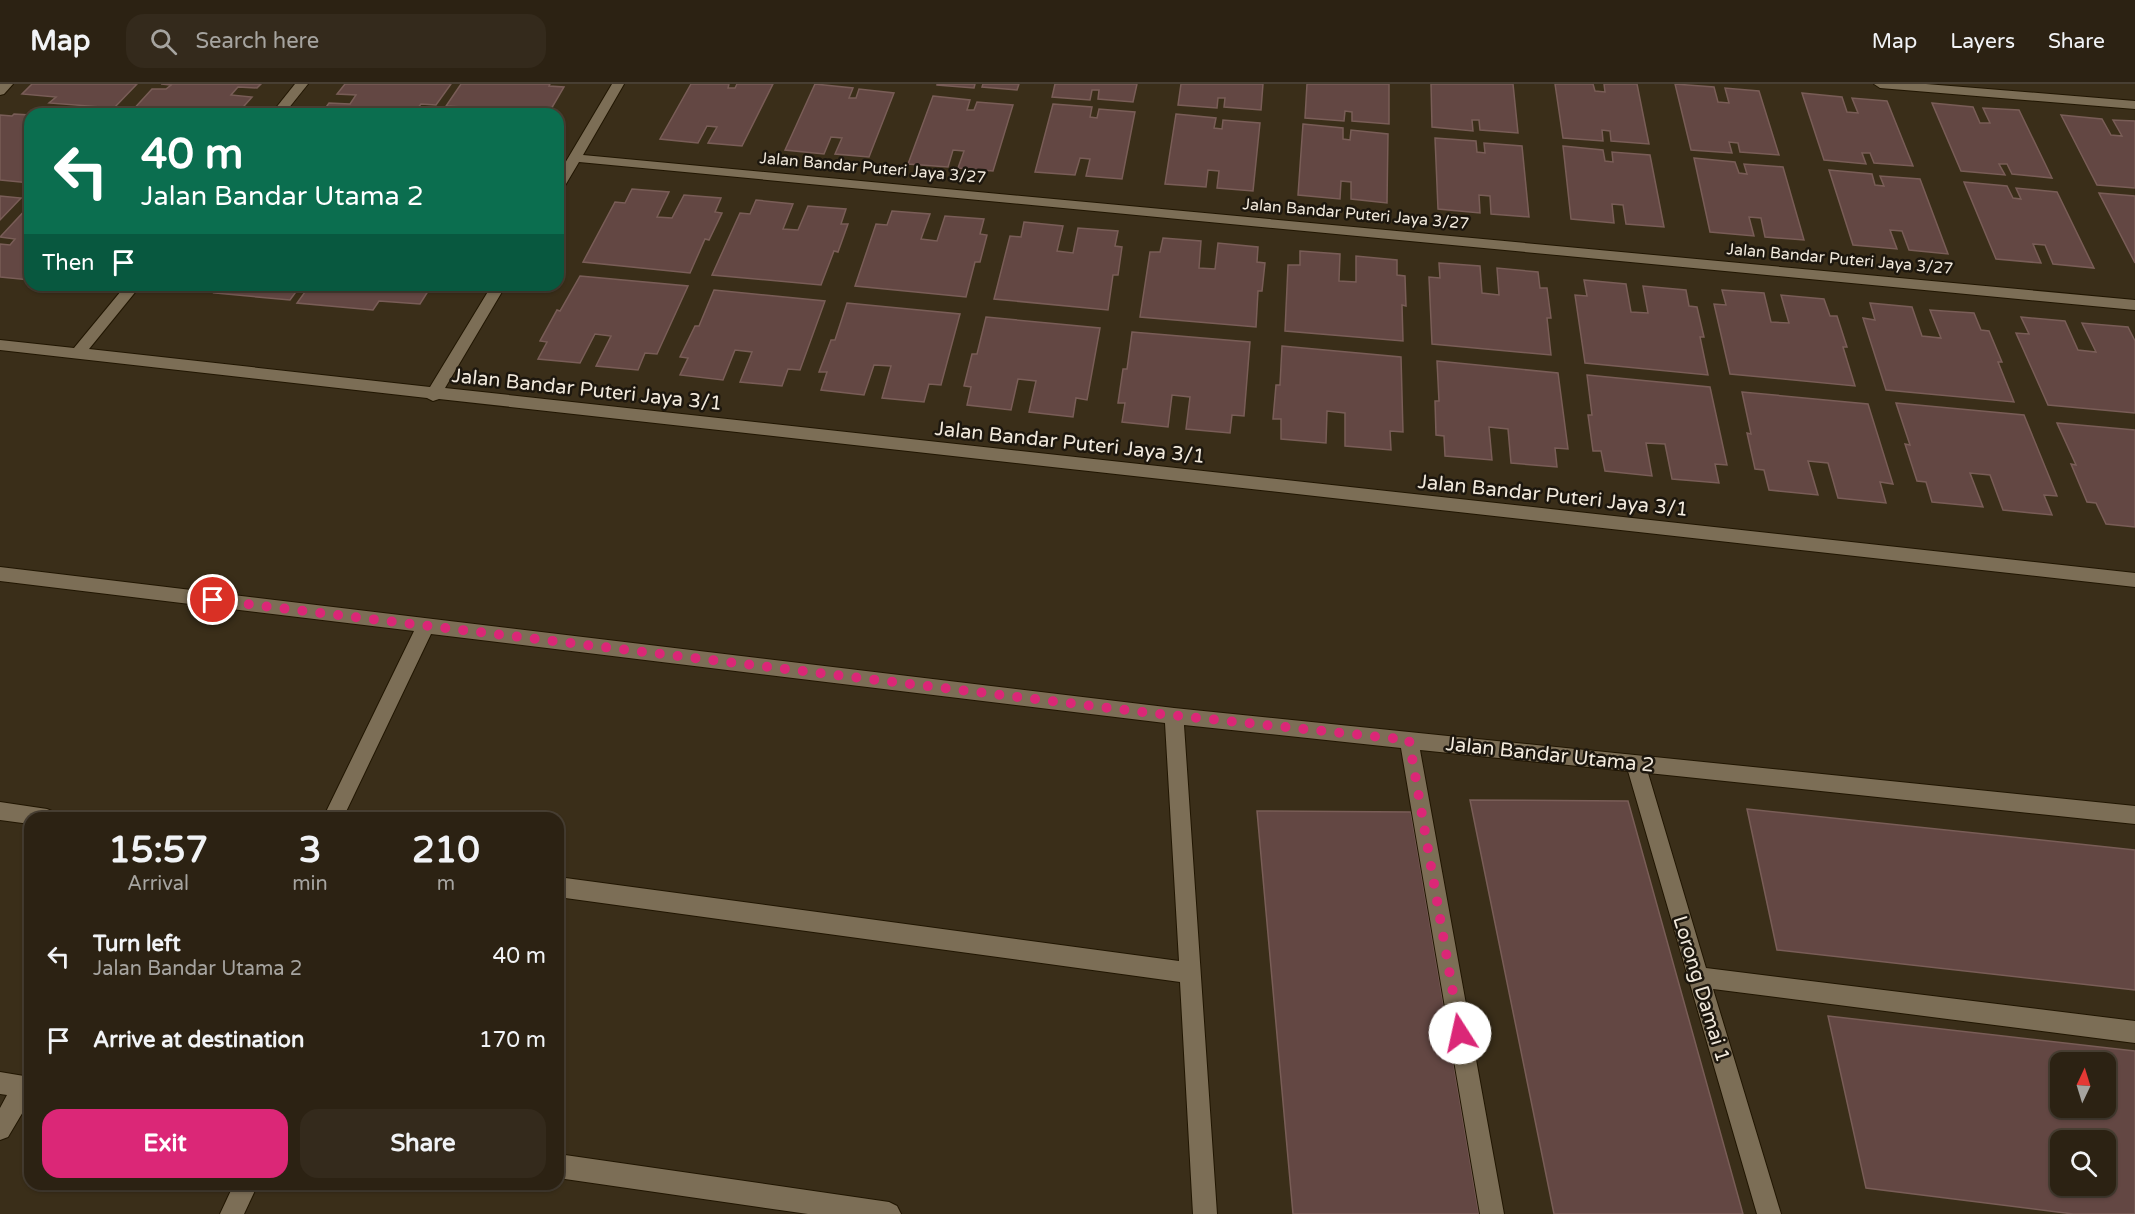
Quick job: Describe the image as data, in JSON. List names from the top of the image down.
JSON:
{
  "streets": {
    "street": [
      "Jalan Bandar Puteri Jaya 3/27",
      "Jalan Bandar Puteri Jaya 3/1",
      "Jalan Bandar Utama 2",
      "Lorong Damai 1"
    ]
  },
  "crossings": [
    ["Jalan Bandar Utama 2", "Lorong Damai 1"]
  ],
  "north": "top",
  "page": {
    "header": "Map",
    "search": "Search here",
    "nav": ["Map", "Layers", "Share"],
    "turn": ["40 m", "Jalan Bandar Utama 2"],
    "then": "Then",
    "eta": [
      "15:57",
      "Arrival",
      "3",
      "min",
      "210",
      "m"
    ],
    "list": [
      {
        "name": "Turn left",
        "note": "Jalan Bandar Utama 2",
        "value": "40 m"
      },
      {
        "name": "Arrive at destination",
        "value": "170 m"
      }
    ],
    "buttons": ["Exit", "Share"]
  }
}
